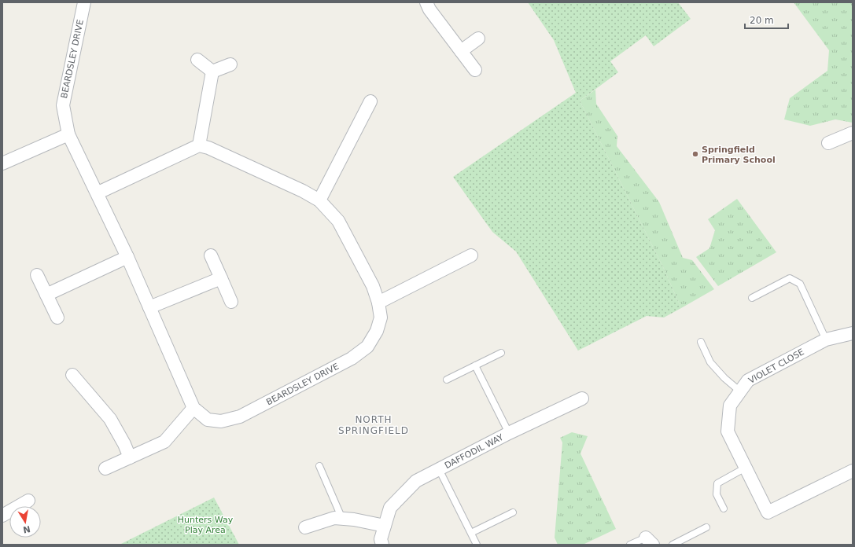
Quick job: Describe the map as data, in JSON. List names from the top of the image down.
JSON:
{
  "streets": {
    "street": ["BEARDSLEY DRIVE", "VIOLET CLOSE", "DAFFODIL WAY"]
  },
  "districts": ["NORTH SPRINGFIELD"],
  "parks": ["Hunters Way Play Area"],
  "places": ["Springfield Primary School"],
  "scale_bar": "20 m",
  "north": "bottom"
}
